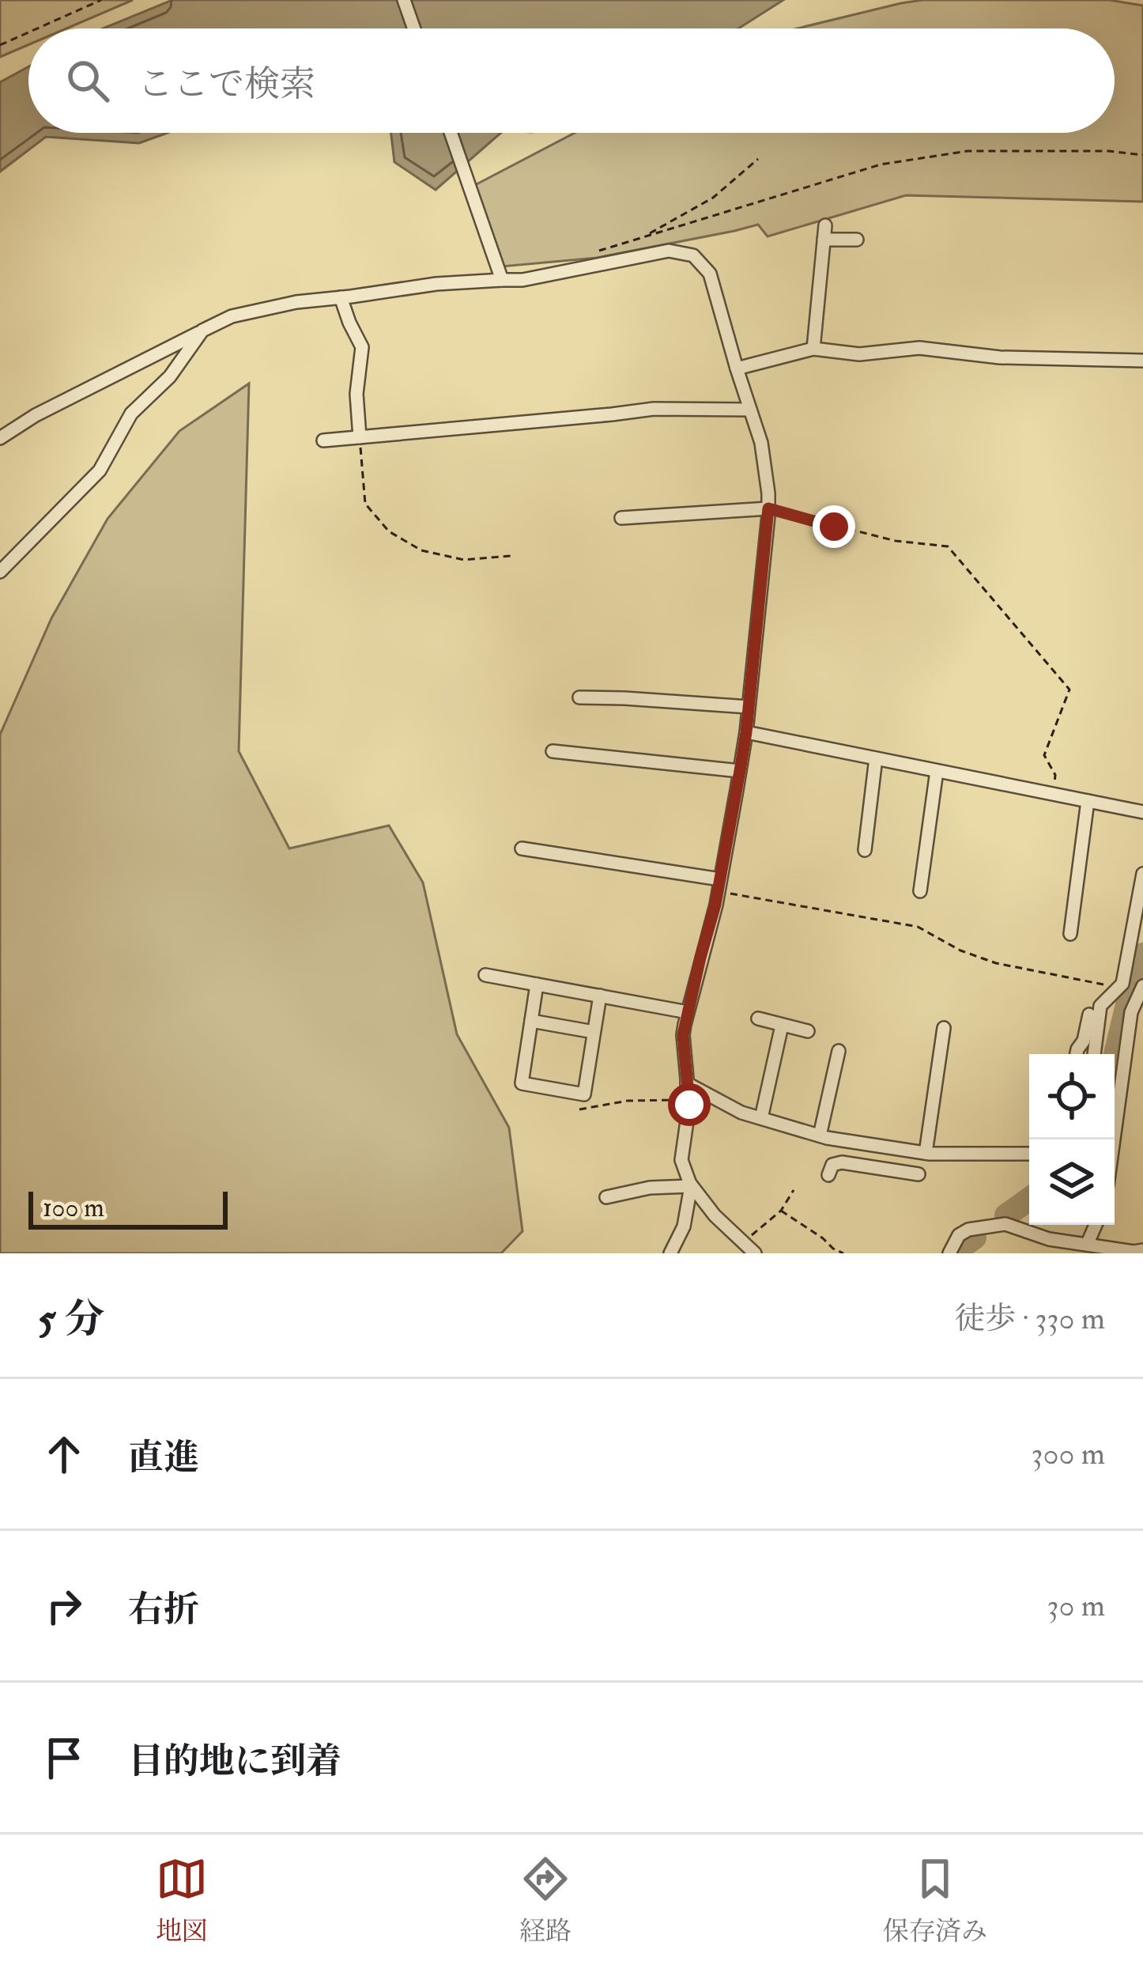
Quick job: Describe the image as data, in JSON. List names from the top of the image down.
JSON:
{
  "scale_bar": "100 m",
  "page": {
    "search": "ここで検索",
    "scale": "100 m",
    "heading": ["5 分", "徒歩 · 330 m"],
    "list": [
      ["直進", "300 m"],
      ["右折", "30 m"],
      "目的地に到着"
    ],
    "nav": ["地図", "経路", "保存済み"]
  }
}
